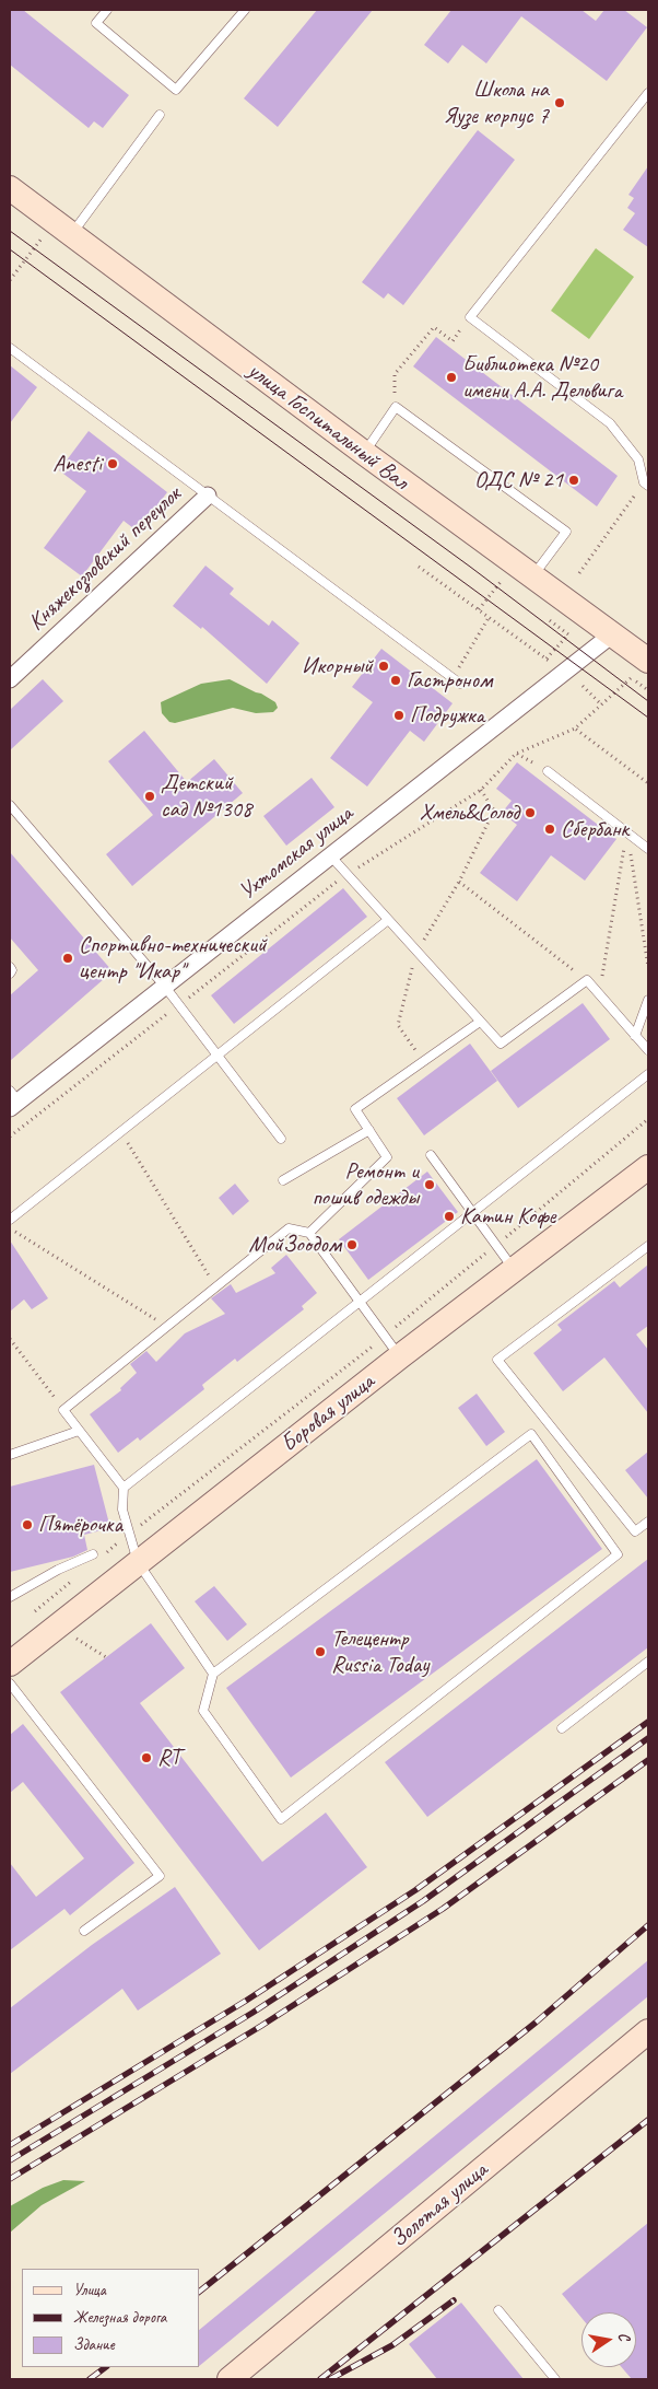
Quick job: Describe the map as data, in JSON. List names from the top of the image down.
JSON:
{
  "streets": {
    "street": [
      "улица Госпитальный Вал",
      "Княжекозловский переулок",
      "Ухтомская улица",
      "Боровая улица",
      "Золотая улица"
    ]
  },
  "crossings": [
    ["улица Госпитальный Вал", "Ухтомская улица"]
  ],
  "places": [
    "Школа на Яузе корпус 7",
    "Библиотека №20 имени А.А. Дельвига",
    "Anesti",
    "ОДС № 21",
    "Икорный",
    "Гастроном",
    "Подружка",
    "Детский сад №1308",
    "Хмель&Солод",
    "Сбербанк",
    "Спортивно-технический центр \"Икар\"",
    "Ремонт и пошив одежды",
    "Катин Кофе",
    "МойЗоодом",
    "Пятёрочка",
    "Телецентр Russia Today",
    "RT"
  ],
  "legend": ["Улица", "Железная дорога", "Здание"],
  "north": "right"
}
